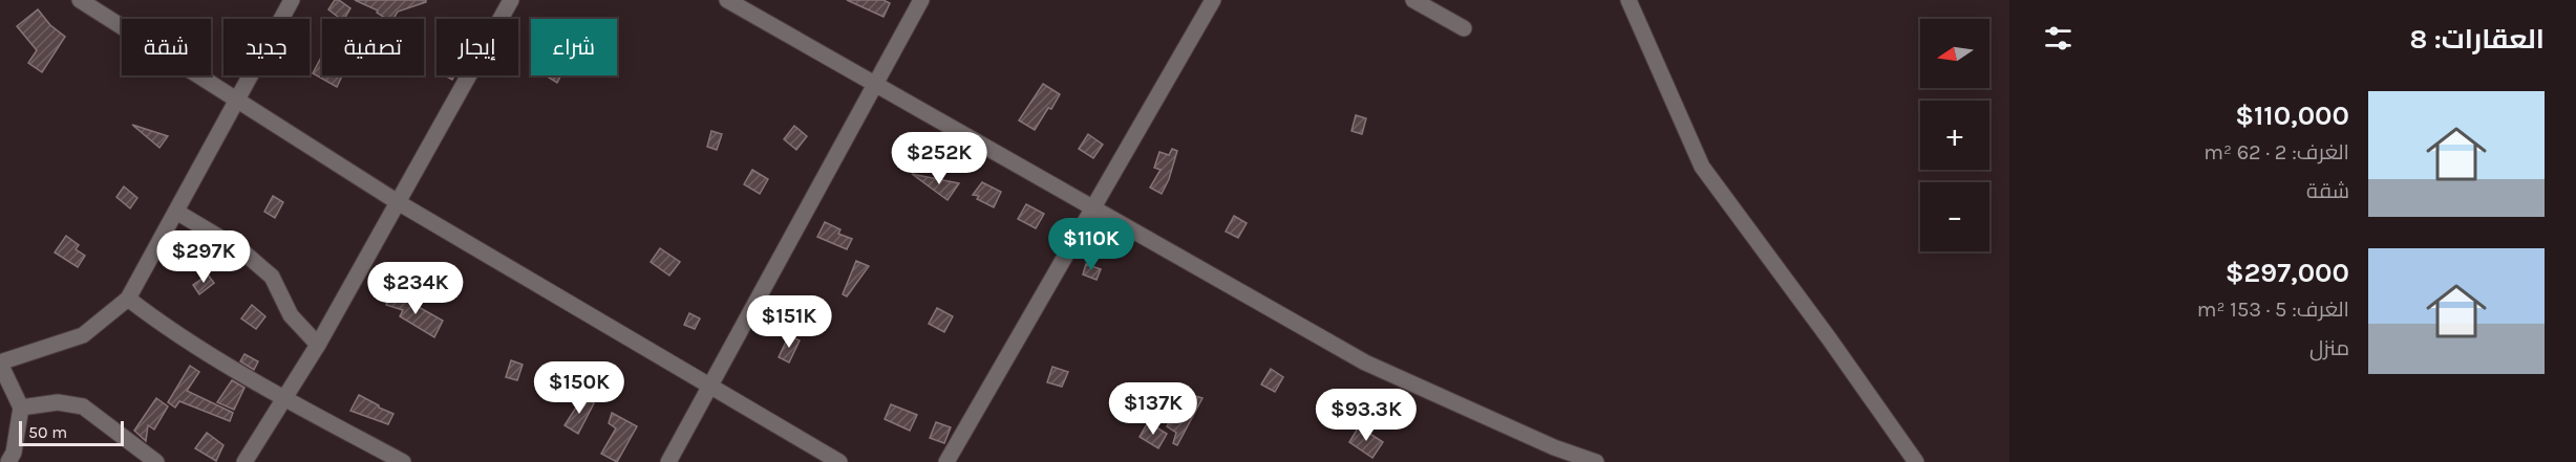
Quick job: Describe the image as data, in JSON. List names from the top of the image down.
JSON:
{
  "scale_bar": "50 m",
  "north": "left",
  "page": {
    "heading": "العقارات: 8",
    "map_buttons": ["+", "−"],
    "chip": [
      "شراء",
      "إيجار",
      "تصفية",
      "جديد",
      "شقة"
    ],
    "list": [
      {
        "name": "$110,000",
        "note": "الغرف: 2 · 62 m² · شقة"
      },
      {
        "name": "$297,000",
        "note": "الغرف: 5 · 153 m² · منزل"
      }
    ],
    "price": [
      "$252K",
      "$110K",
      "$297K",
      "$234K",
      "$151K",
      "$150K",
      "$137K",
      "$93.3K"
    ],
    "scale": "50 m"
  }
}
